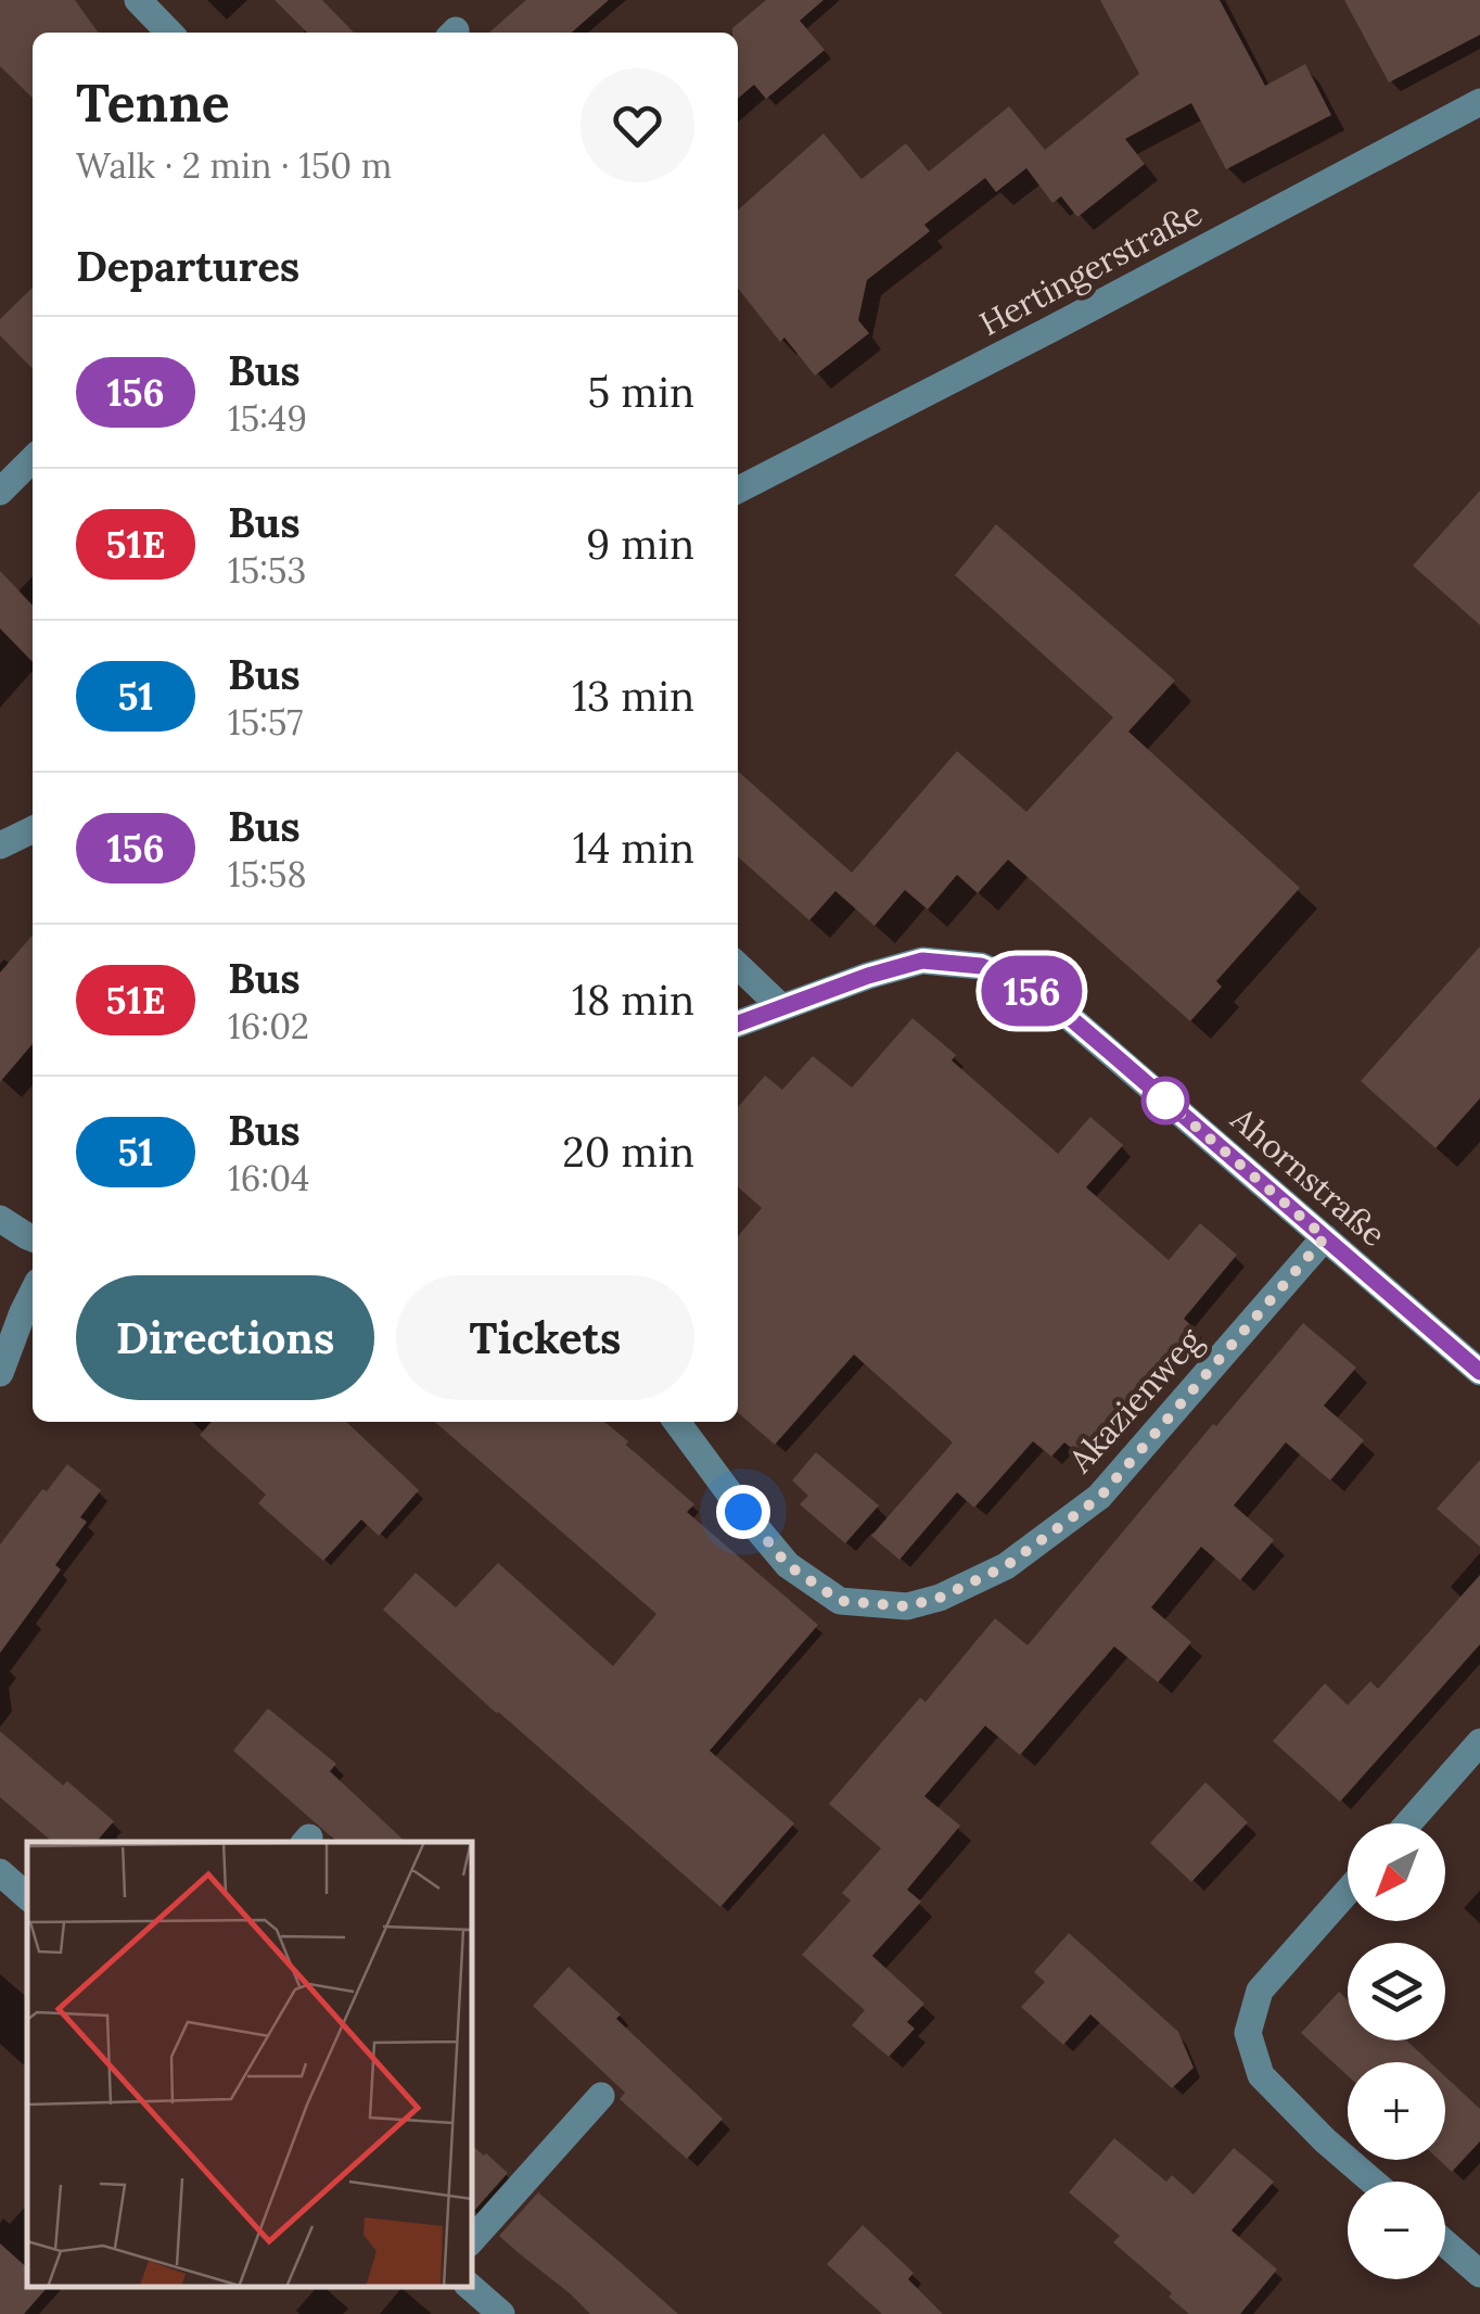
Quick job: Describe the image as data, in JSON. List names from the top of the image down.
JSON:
{
  "streets": {
    "street": ["Hertingerstraße", "Ahornstraße", "Akazienweg"]
  },
  "crossings": [
    ["Ahornstraße", "Akazienweg"]
  ],
  "lines": ["bus line 156"],
  "north": "bottom left",
  "page": {
    "on_map": "156",
    "heading": [
      ["Tenne", "Walk · 2 min · 150 m"],
      "Departures"
    ],
    "list": [
      {
        "mark": "156",
        "name": "Bus",
        "note": "15:49",
        "value": "5 min"
      },
      {
        "mark": "51E",
        "name": "Bus",
        "note": "15:53",
        "value": "9 min"
      },
      {
        "mark": "51",
        "name": "Bus",
        "note": "15:57",
        "value": "13 min"
      },
      {
        "mark": "156",
        "name": "Bus",
        "note": "15:58",
        "value": "14 min"
      },
      {
        "mark": "51E",
        "name": "Bus",
        "note": "16:02",
        "value": "18 min"
      },
      {
        "mark": "51",
        "name": "Bus",
        "note": "16:04",
        "value": "20 min"
      }
    ],
    "buttons": ["Directions", "Tickets"],
    "map_buttons": ["+", "−"]
  }
}
